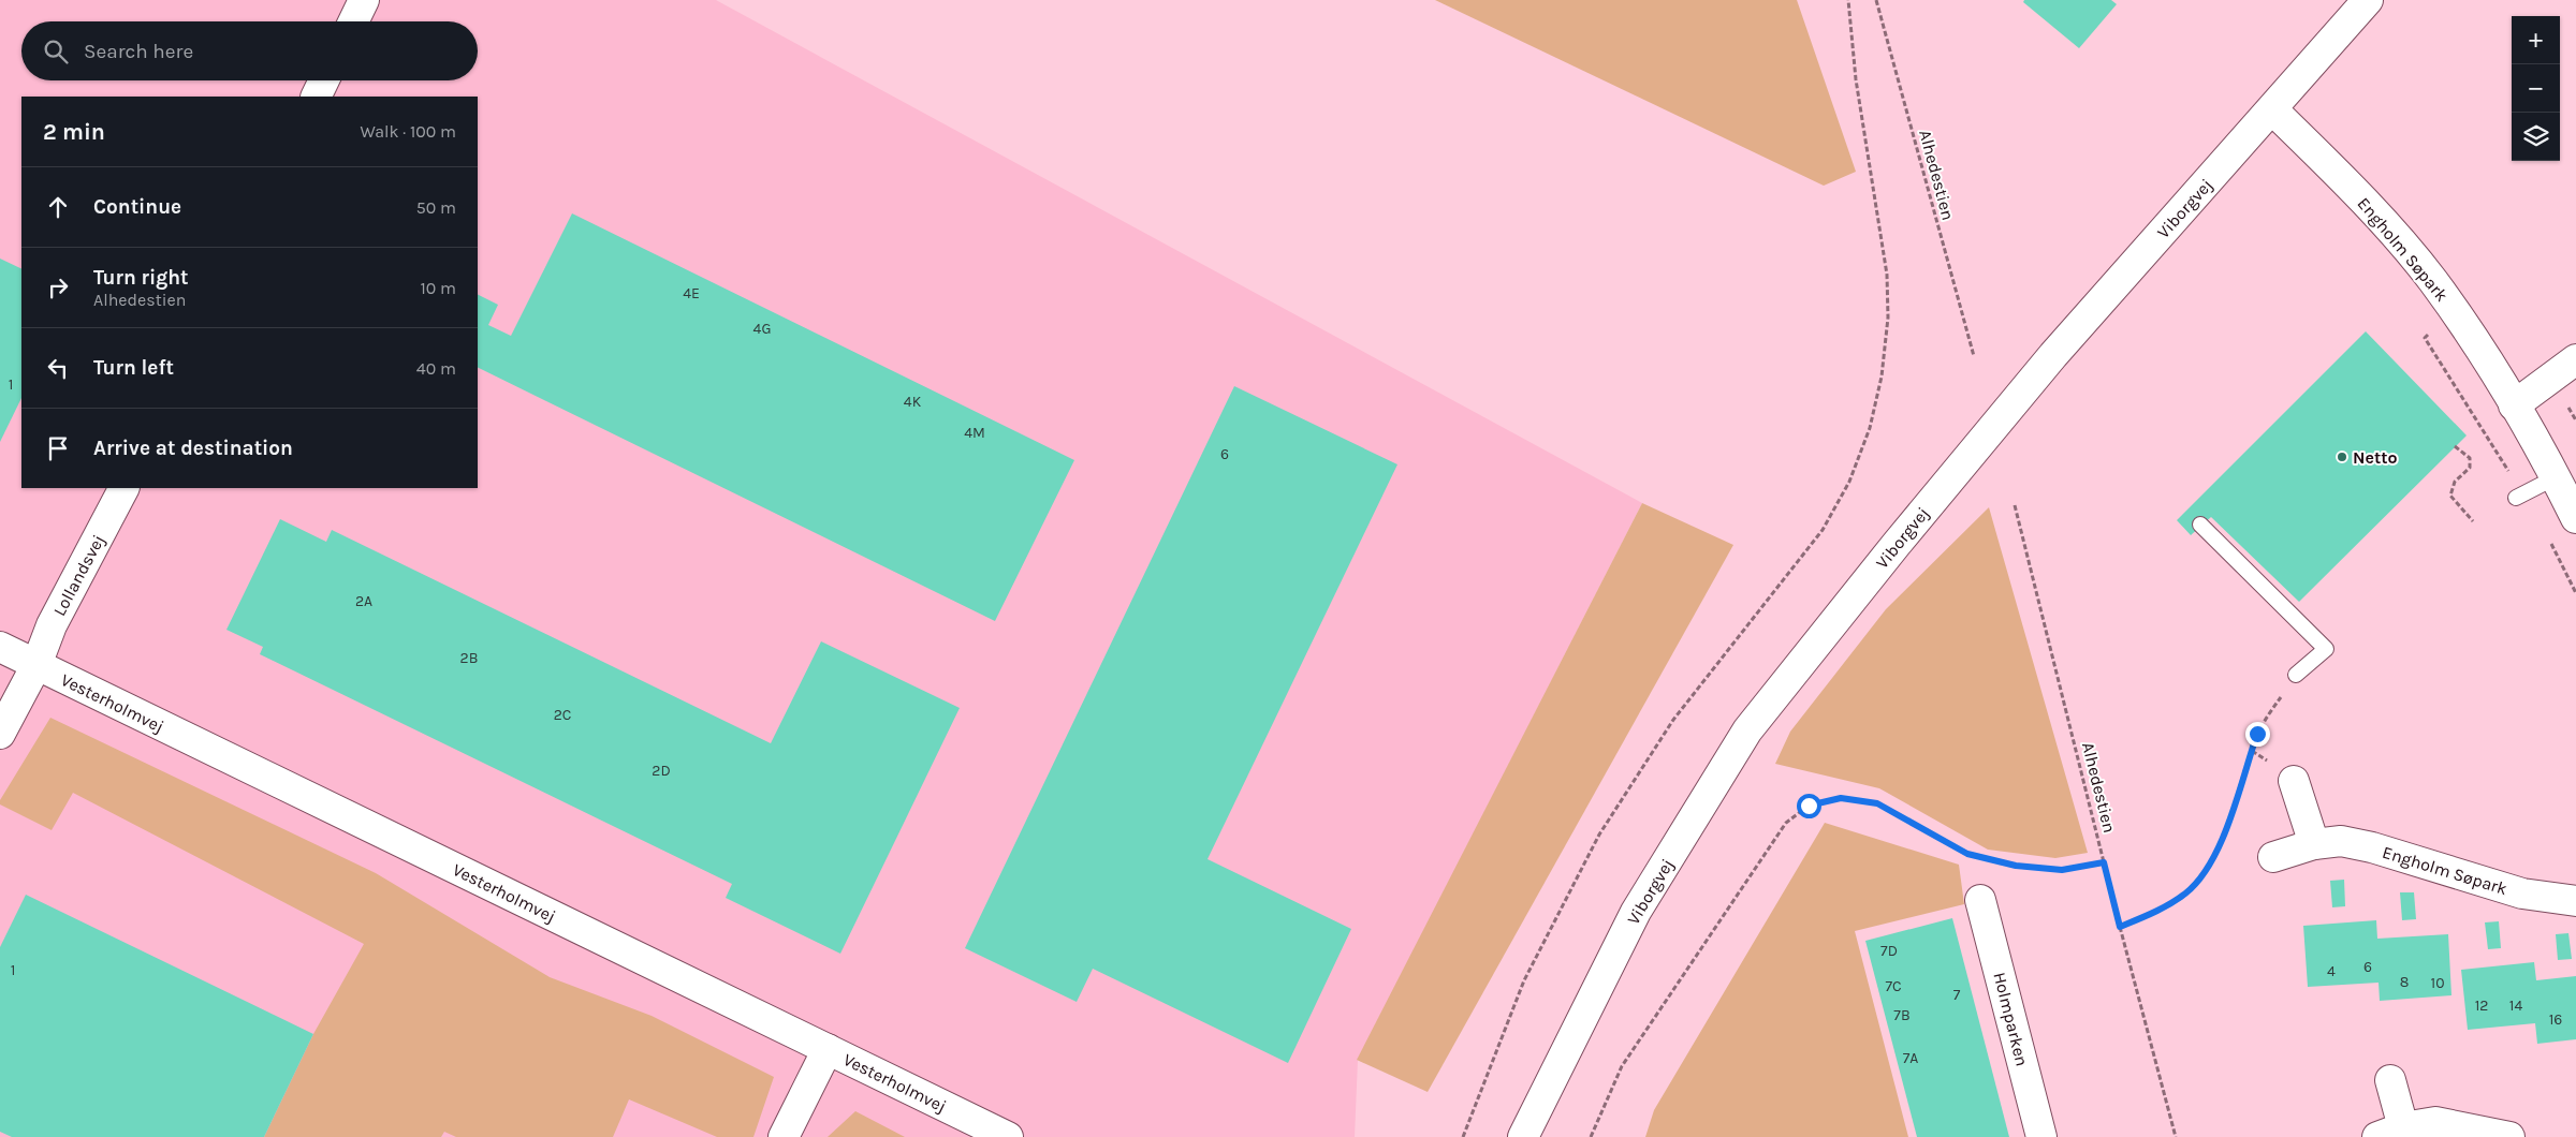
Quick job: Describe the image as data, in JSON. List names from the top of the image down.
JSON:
{
  "streets": {
    "street": [
      "Viborgvej",
      "Engholm Søpark",
      "Lollandsvej",
      "Vesterholmvej",
      "Holmparken"
    ],
    "path": ["Alhedestien"]
  },
  "crossings": [
    ["Viborgvej", "Engholm Søpark"],
    ["Lollandsvej", "Vesterholmvej"]
  ],
  "places": ["Netto"],
  "house_numbers": [
    "4E",
    "4G",
    "1",
    "4K",
    "4M",
    "6",
    "2A",
    "2B",
    "2C",
    "2D",
    "7D",
    "6",
    "1",
    "4",
    "8",
    "10",
    "7C",
    "7",
    "12",
    "14",
    "7B",
    "16",
    "7A"
  ],
  "page": {
    "map_buttons": ["+", "−"],
    "search": "Search here",
    "heading": ["2 min", "Walk · 100 m"],
    "list": [
      ["Continue", "50 m"],
      ["Turn right", "Alhedestien", "10 m"],
      ["Turn left", "40 m"],
      "Arrive at destination"
    ]
  }
}
